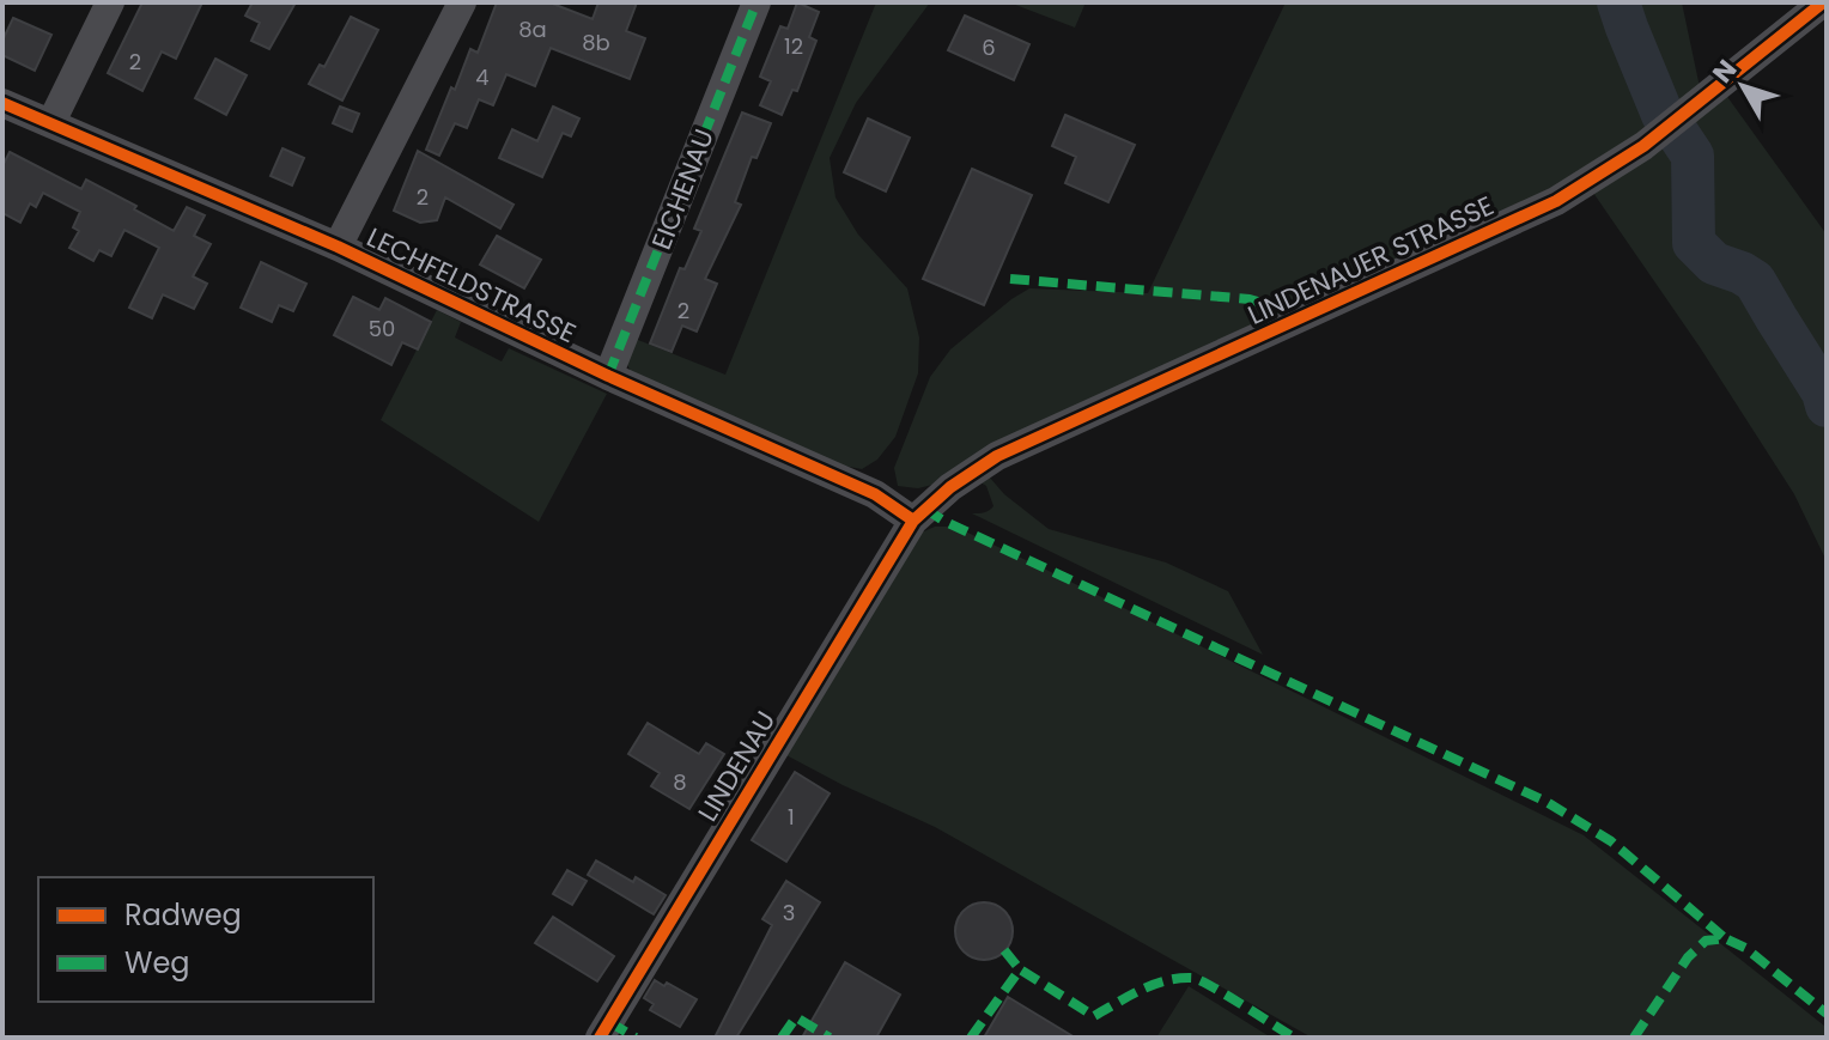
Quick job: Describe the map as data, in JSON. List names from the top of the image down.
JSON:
{
  "streets": {
    "street": [
      "EICHENAU",
      "LINDENAUER STRASSE",
      "LECHFELDSTRASSE",
      "LINDENAU"
    ]
  },
  "crossings": [
    ["EICHENAU", "LECHFELDSTRASSE"],
    ["LINDENAUER STRASSE", "LECHFELDSTRASSE"],
    ["LINDENAUER STRASSE", "LINDENAU"],
    ["LECHFELDSTRASSE", "LINDENAU"]
  ],
  "house_numbers": [
    "8a",
    "8b",
    "12",
    "6",
    "2",
    "4",
    "2",
    "2",
    "50",
    "8",
    "1",
    "3"
  ],
  "legend": ["Radweg", "Weg"],
  "north": "top left"
}
